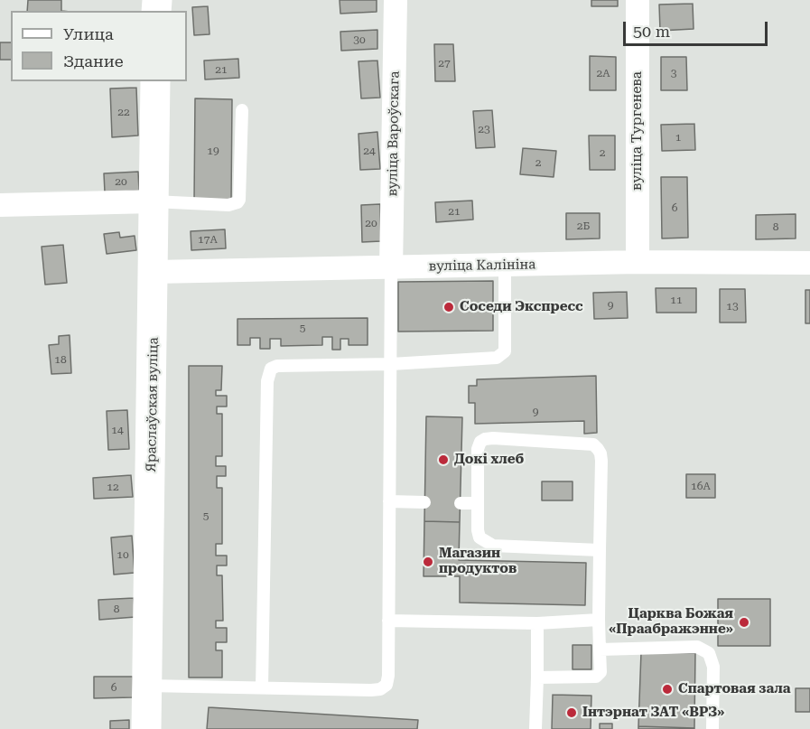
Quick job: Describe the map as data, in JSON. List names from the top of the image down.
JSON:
{
  "streets": {
    "street": [
      "вуліца Тургенева",
      "вуліца Вароўскага",
      "вуліца Калініна",
      "Яраслаўская вуліца"
    ]
  },
  "crossings": [
    ["вуліца Тургенева", "вуліца Калініна"],
    ["вуліца Вароўскага", "вуліца Калініна"],
    ["вуліца Калініна", "Яраслаўская вуліца"]
  ],
  "places": [
    "Соседи Экспресс",
    "Докі хлеб",
    "Магазин продуктов",
    "Царква Божая «Праабражэнне»",
    "Спартовая зала",
    "Інтэрнат ЗАТ «ВРЗ»"
  ],
  "house_numbers": [
    "30",
    "27",
    "21",
    "2А",
    "3",
    "22",
    "23",
    "1",
    "19",
    "24",
    "2",
    "2",
    "20",
    "6",
    "21",
    "20",
    "2Б",
    "8",
    "17А",
    "11",
    "9",
    "13",
    "5",
    "18",
    "9",
    "14",
    "16А",
    "12",
    "5",
    "10",
    "8",
    "6"
  ],
  "legend": ["Улица", "Здание"],
  "scale_bar": "50 m"
}
